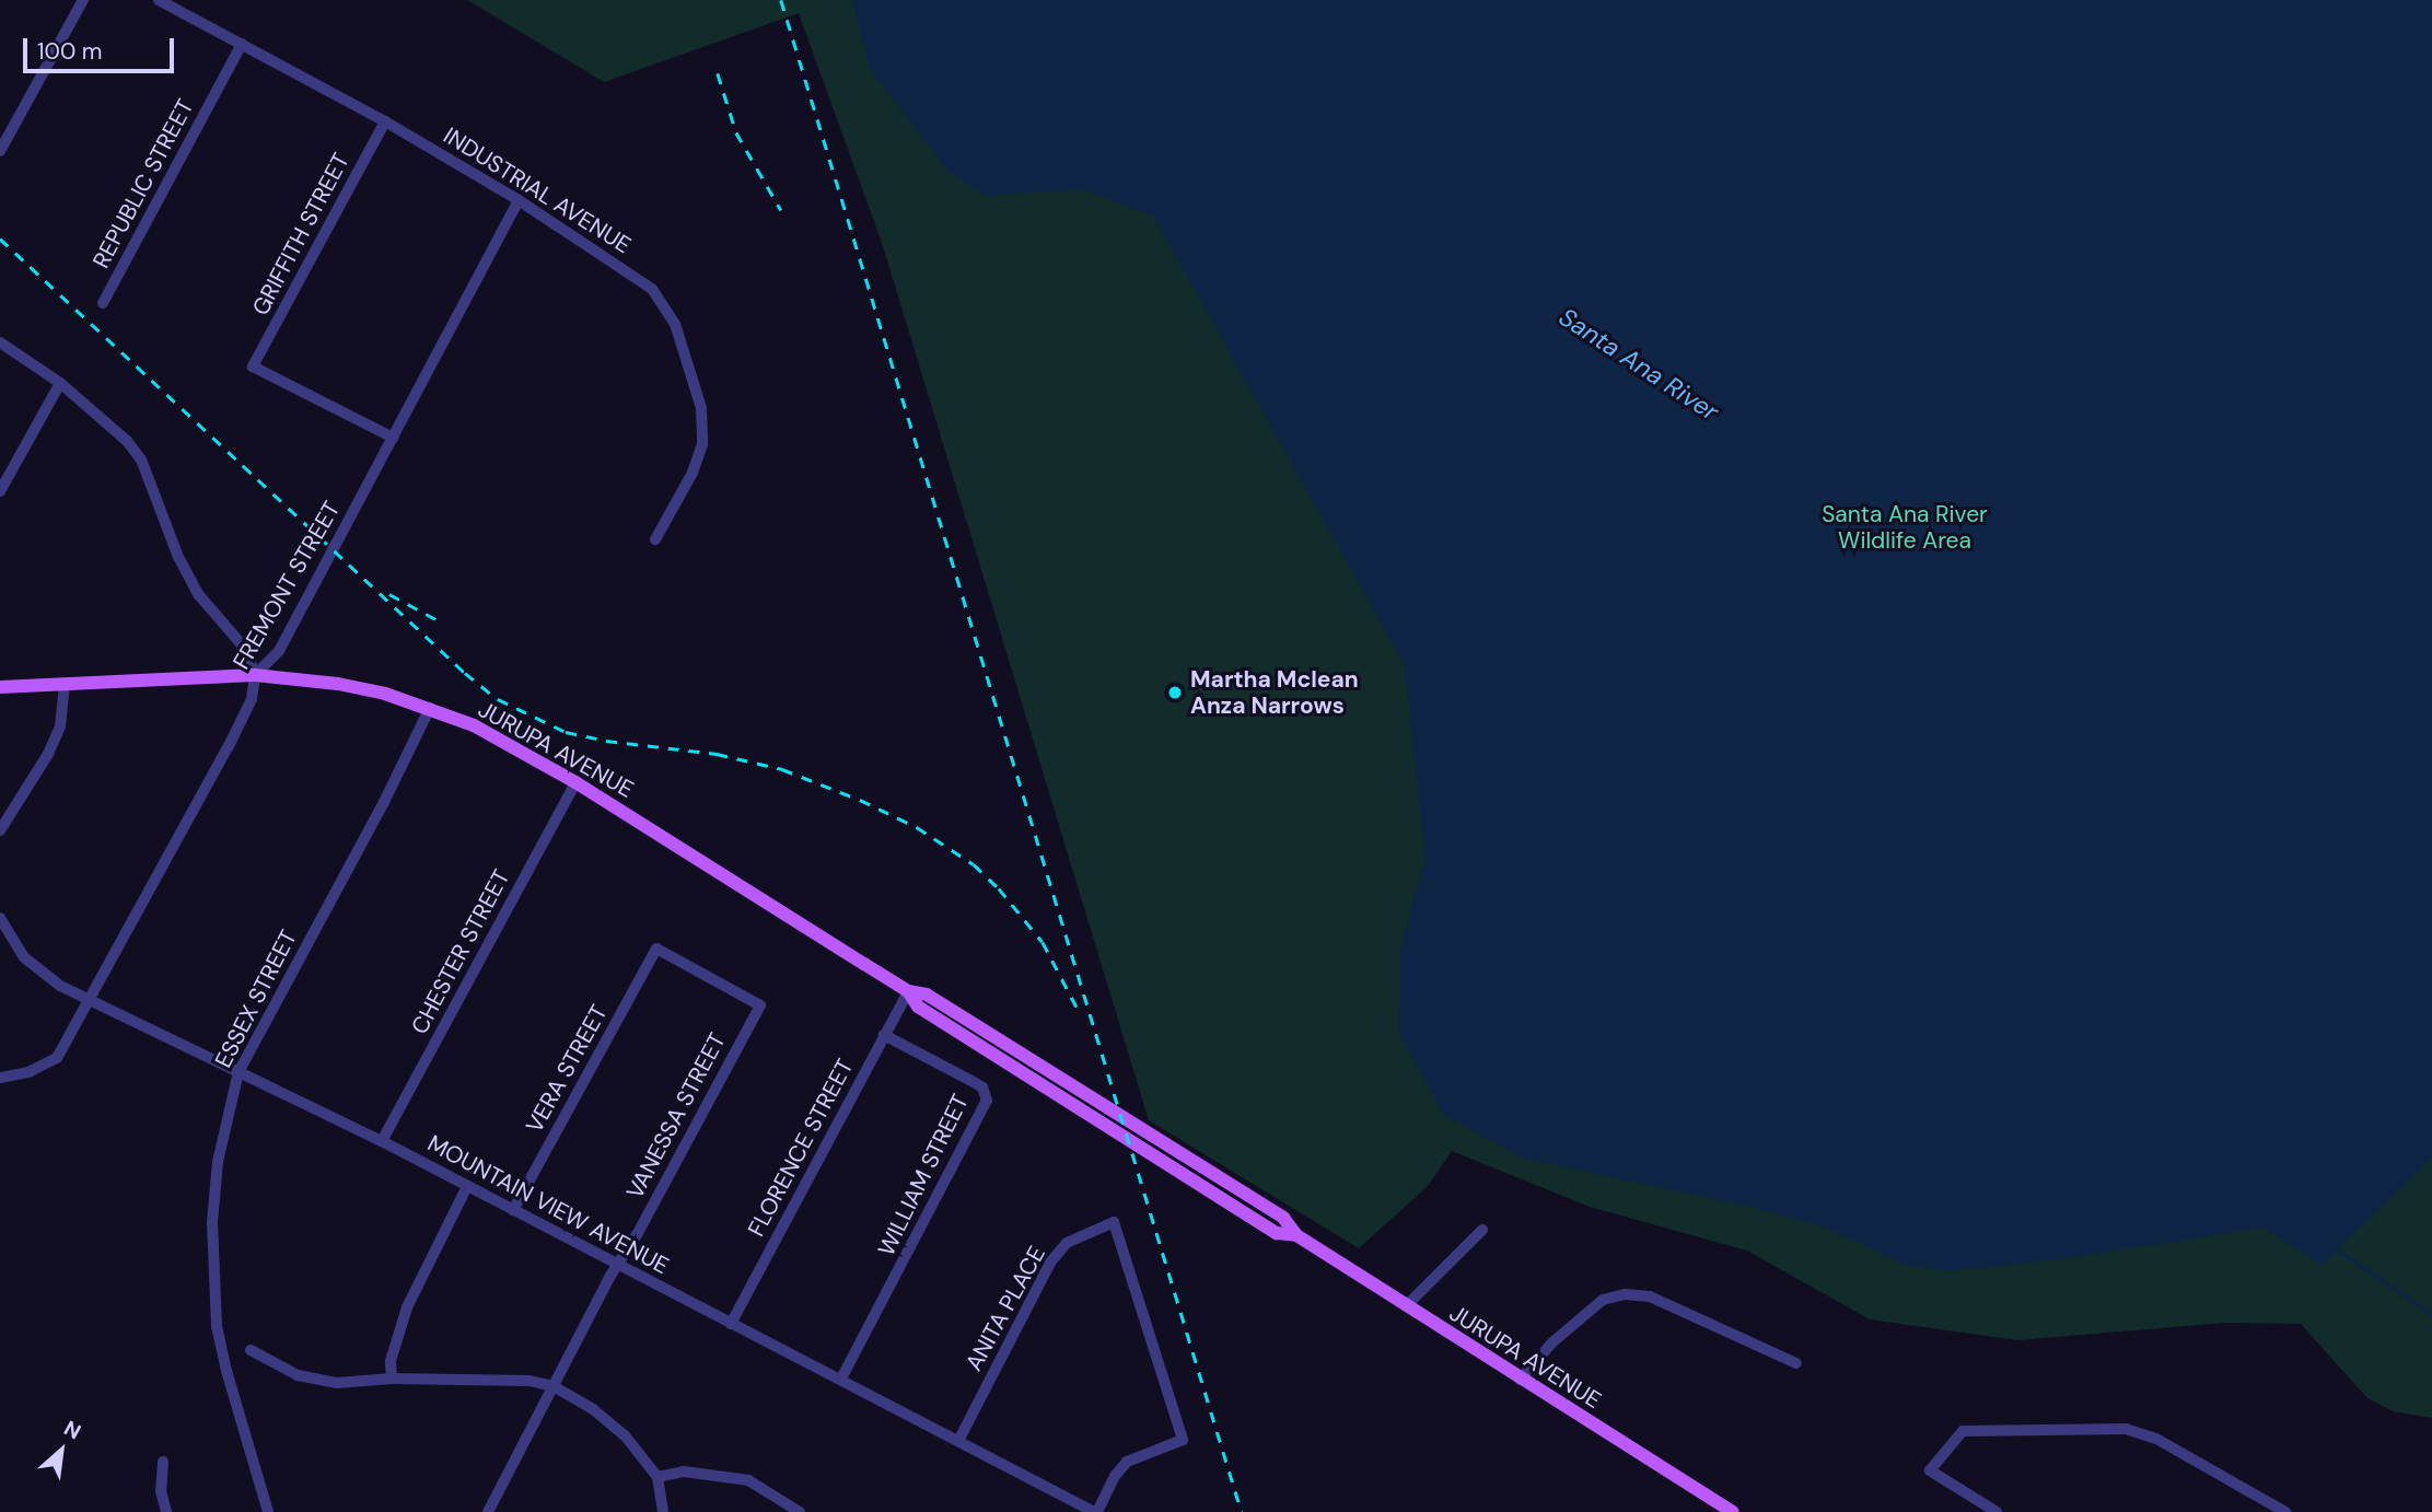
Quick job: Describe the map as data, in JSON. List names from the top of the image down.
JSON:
{
  "streets": {
    "main road": ["JURUPA AVENUE"],
    "street": [
      "REPUBLIC STREET",
      "INDUSTRIAL AVENUE",
      "GRIFFITH STREET",
      "FREMONT STREET",
      "CHESTER STREET",
      "ESSEX STREET",
      "VERA STREET",
      "VANESSA STREET",
      "FLORENCE STREET",
      "WILLIAM STREET",
      "MOUNTAIN VIEW AVENUE",
      "ANITA PLACE"
    ]
  },
  "crossings": [
    ["REPUBLIC STREET", "INDUSTRIAL AVENUE"],
    ["INDUSTRIAL AVENUE", "GRIFFITH STREET"],
    ["INDUSTRIAL AVENUE", "FREMONT STREET"],
    ["GRIFFITH STREET", "FREMONT STREET"],
    ["FREMONT STREET", "JURUPA AVENUE"],
    ["FREMONT STREET", "MOUNTAIN VIEW AVENUE"],
    ["JURUPA AVENUE", "CHESTER STREET"],
    ["JURUPA AVENUE", "ESSEX STREET"],
    ["JURUPA AVENUE", "FLORENCE STREET"],
    ["CHESTER STREET", "MOUNTAIN VIEW AVENUE"],
    ["ESSEX STREET", "MOUNTAIN VIEW AVENUE"],
    ["VERA STREET", "VANESSA STREET"],
    ["VERA STREET", "MOUNTAIN VIEW AVENUE"],
    ["VANESSA STREET", "MOUNTAIN VIEW AVENUE"],
    ["FLORENCE STREET", "WILLIAM STREET"],
    ["FLORENCE STREET", "MOUNTAIN VIEW AVENUE"],
    ["WILLIAM STREET", "MOUNTAIN VIEW AVENUE"],
    ["MOUNTAIN VIEW AVENUE", "ANITA PLACE"]
  ],
  "water": ["Santa Ana River"],
  "parks": ["Santa Ana River Wildlife Area"],
  "places": ["Martha Mclean Anza Narrows"],
  "scale_bar": "100 m",
  "north": "top right"
}
